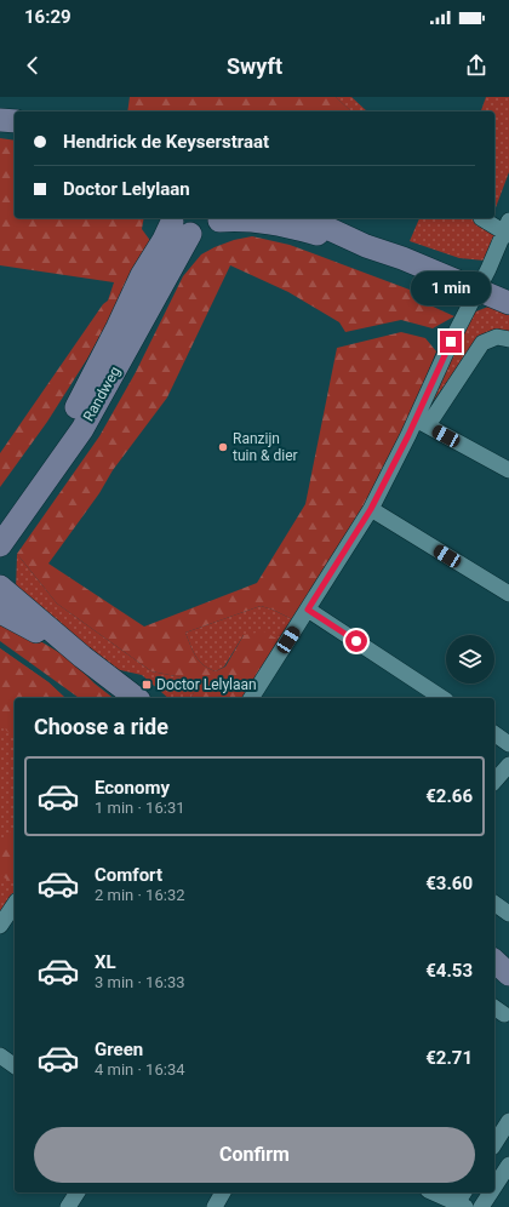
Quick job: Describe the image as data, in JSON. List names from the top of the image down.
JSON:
{
  "streets": {
    "main road": ["Randweg"]
  },
  "places": {
    "other": ["Ranzijn tuin & dier"],
    "transit": ["Doctor Lelylaan"]
  },
  "page": {
    "status": "16:29",
    "header": "Swyft",
    "banner": ["Hendrick de Keyserstraat", "Doctor Lelylaan"],
    "bubble": "1 min",
    "heading": "Choose a ride",
    "list": [
      {
        "name": "Economy",
        "note": "1 min · 16:31",
        "value": "€2.66"
      },
      {
        "name": "Comfort",
        "note": "2 min · 16:32",
        "value": "€3.60"
      },
      {
        "name": "XL",
        "note": "3 min · 16:33",
        "value": "€4.53"
      },
      {
        "name": "Green",
        "note": "4 min · 16:34",
        "value": "€2.71"
      }
    ],
    "buttons": "Confirm"
  }
}
